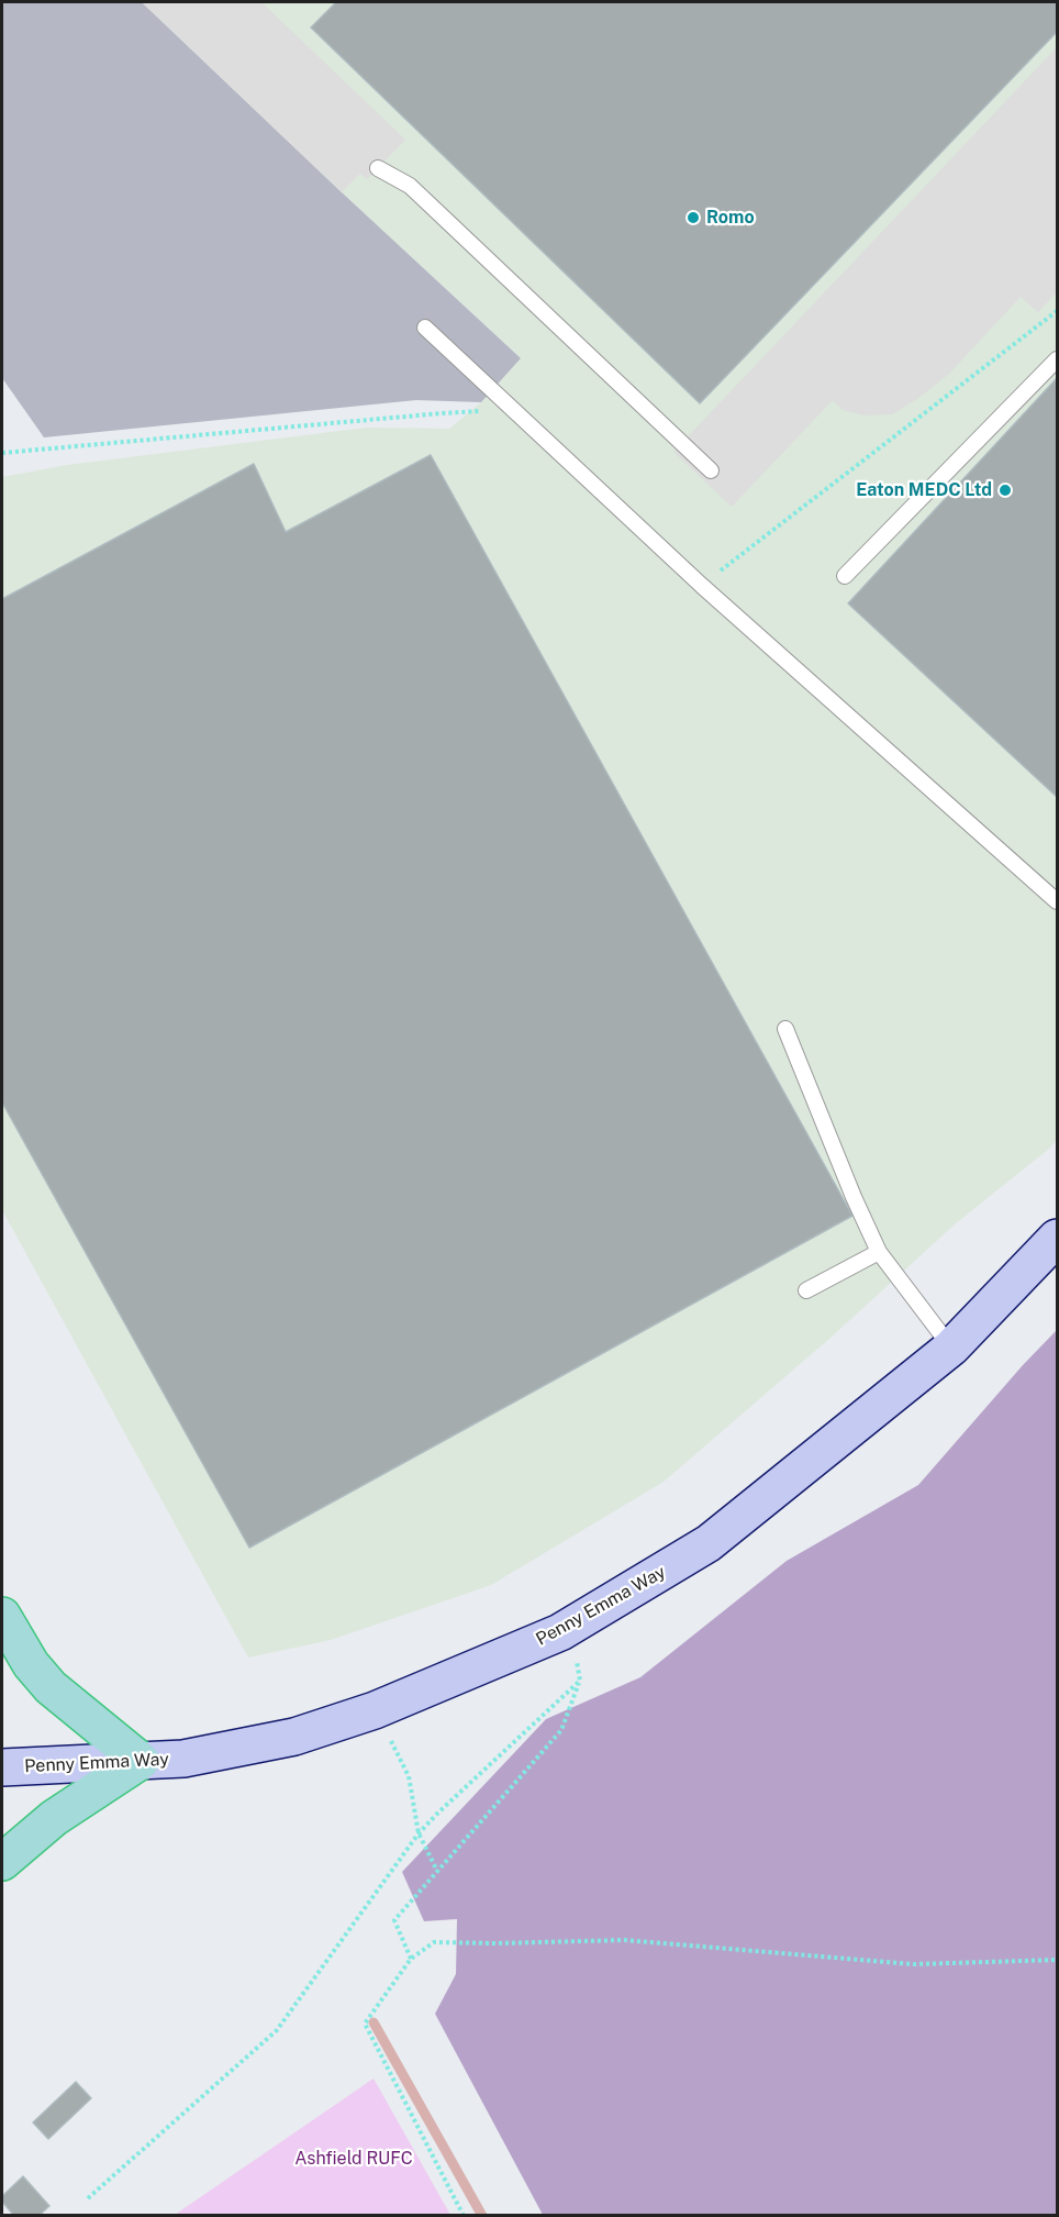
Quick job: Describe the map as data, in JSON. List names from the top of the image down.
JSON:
{
  "streets": {
    "main road": ["Penny Emma Way"]
  },
  "parks": ["Ashfield RUFC"],
  "places": ["Romo", "Eaton MEDC Ltd"]
}
